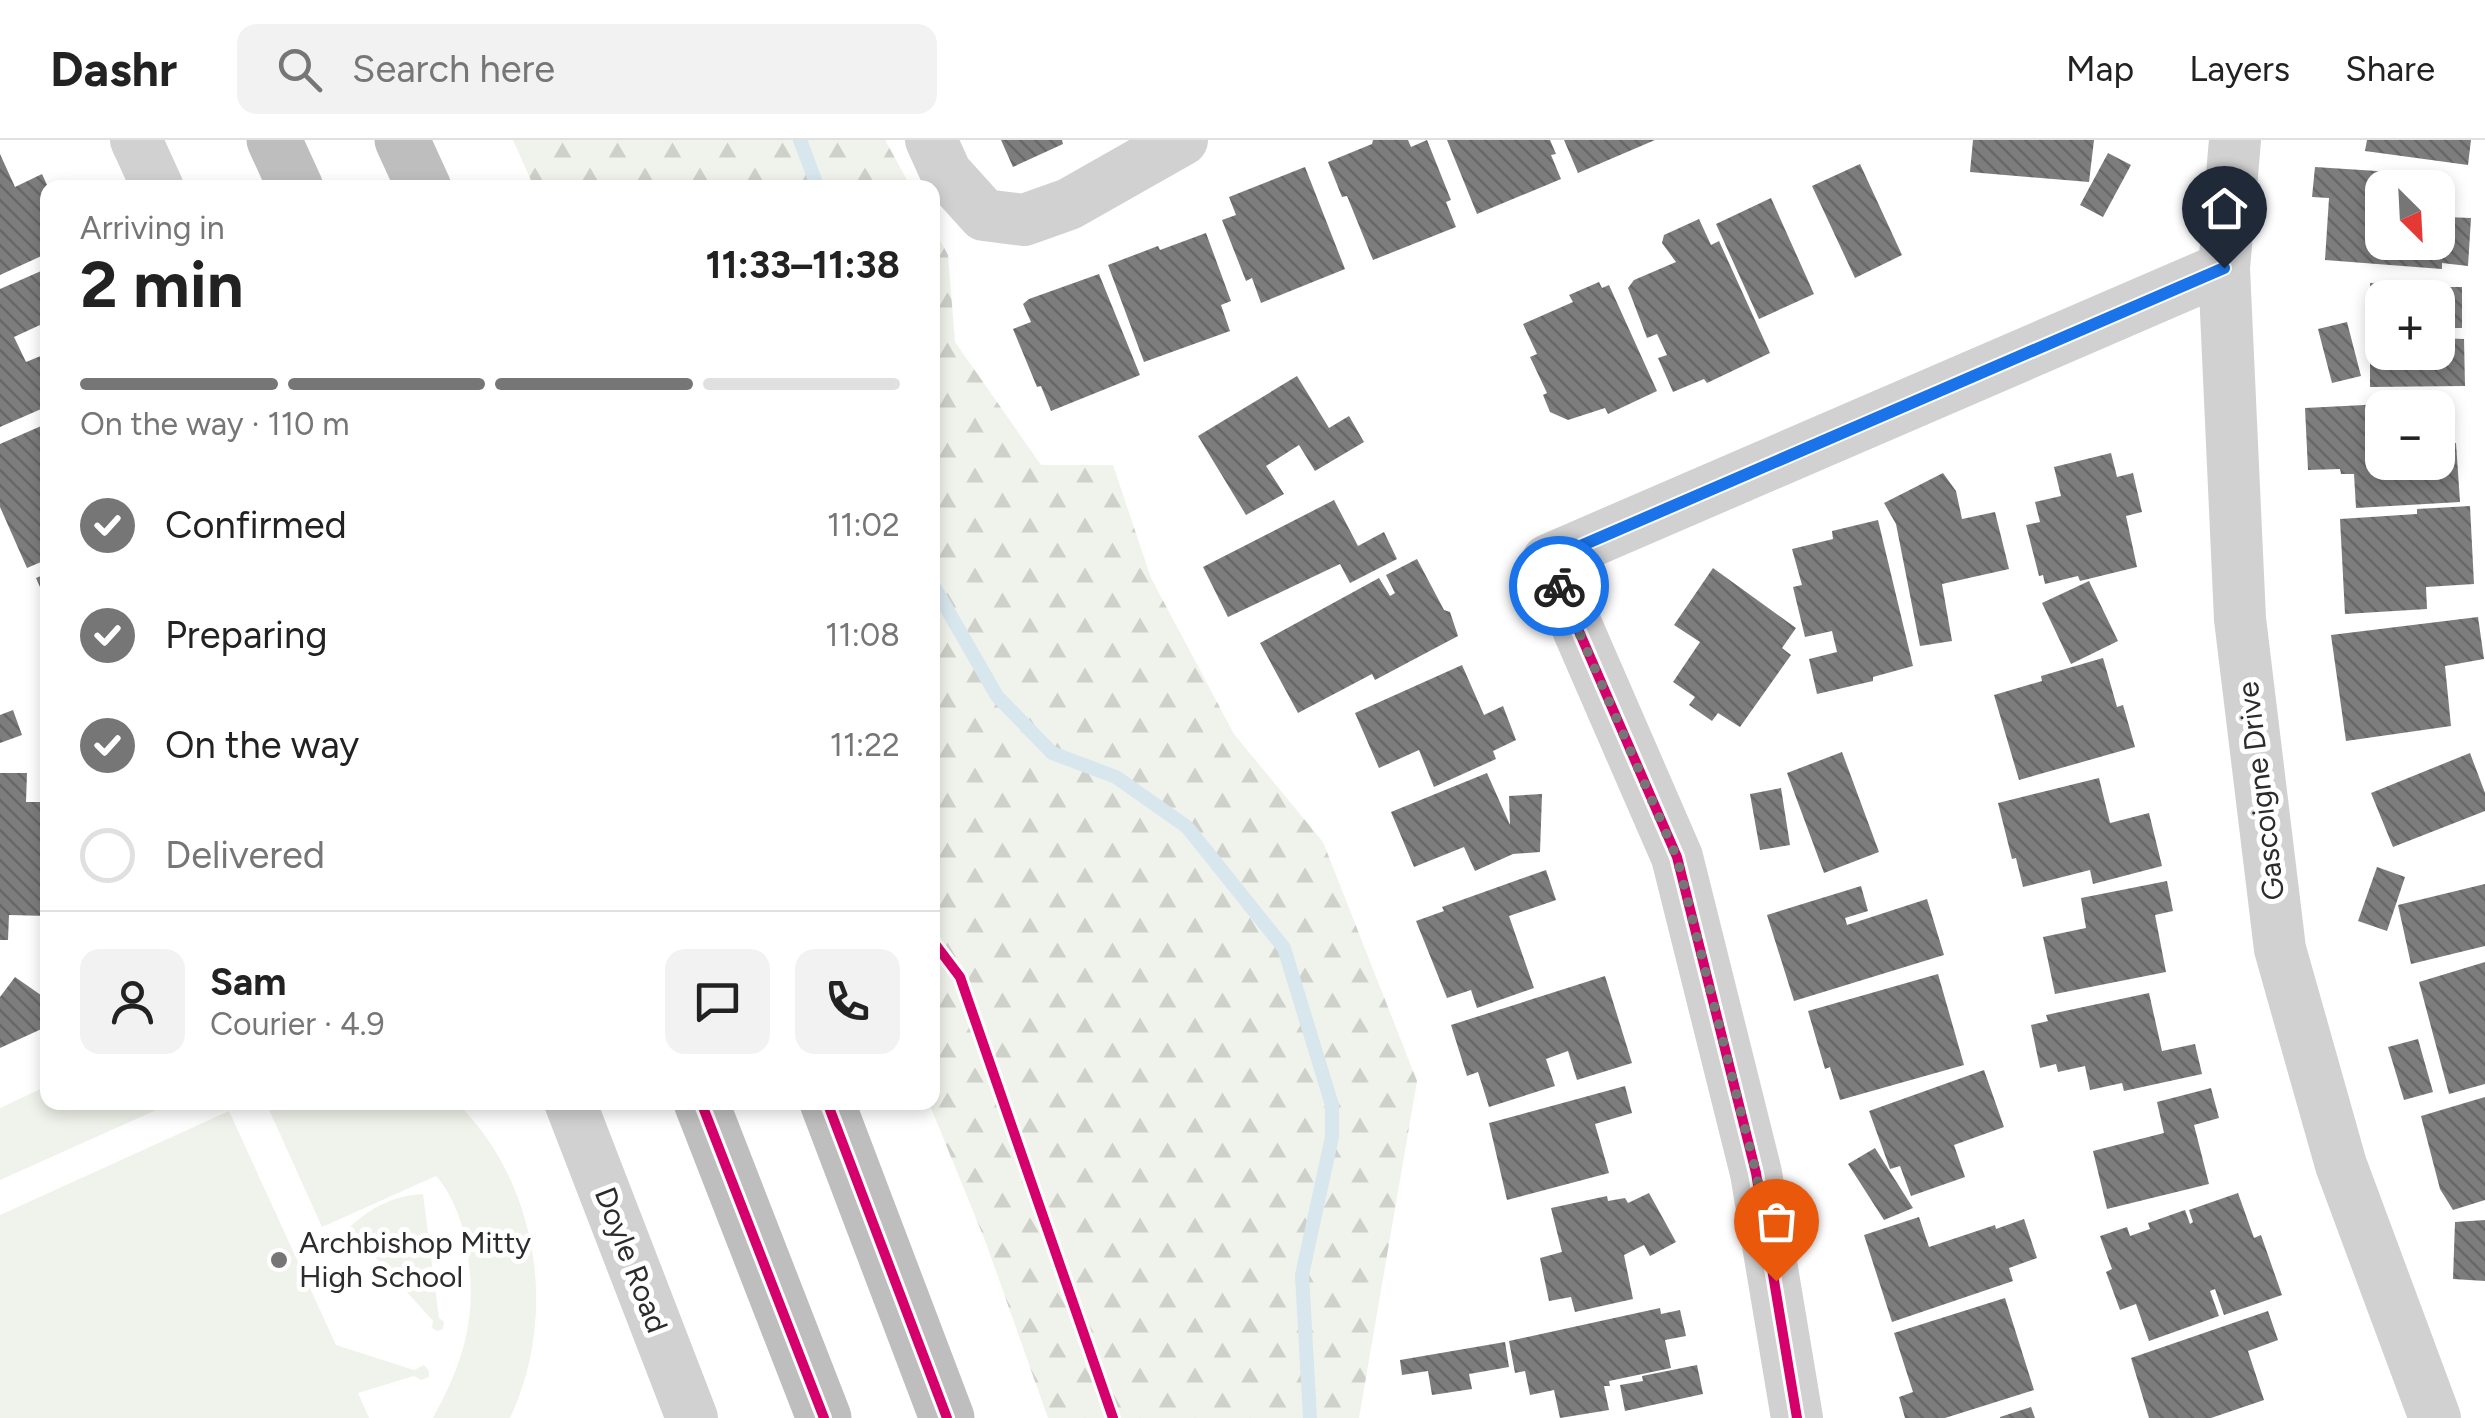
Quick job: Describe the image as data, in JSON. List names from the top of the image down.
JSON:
{
  "streets": {
    "street": ["Gascoigne Drive", "Doyle Road"]
  },
  "places": ["Archbishop Mitty High School"],
  "north": "bottom right",
  "page": {
    "header": "Dashr",
    "search": "Search here",
    "nav": ["Map", "Layers", "Share"],
    "map_buttons": ["+", "−"],
    "heading": ["2 min", "Arriving in", "11:33–11:38"],
    "panel": ["Sam", "Courier · 4.9"],
    "bar": "On the way · 110 m",
    "list": [
      ["Confirmed", "11:02"],
      ["Preparing", "11:08"],
      ["On the way", "11:22"],
      "Delivered"
    ]
  }
}
